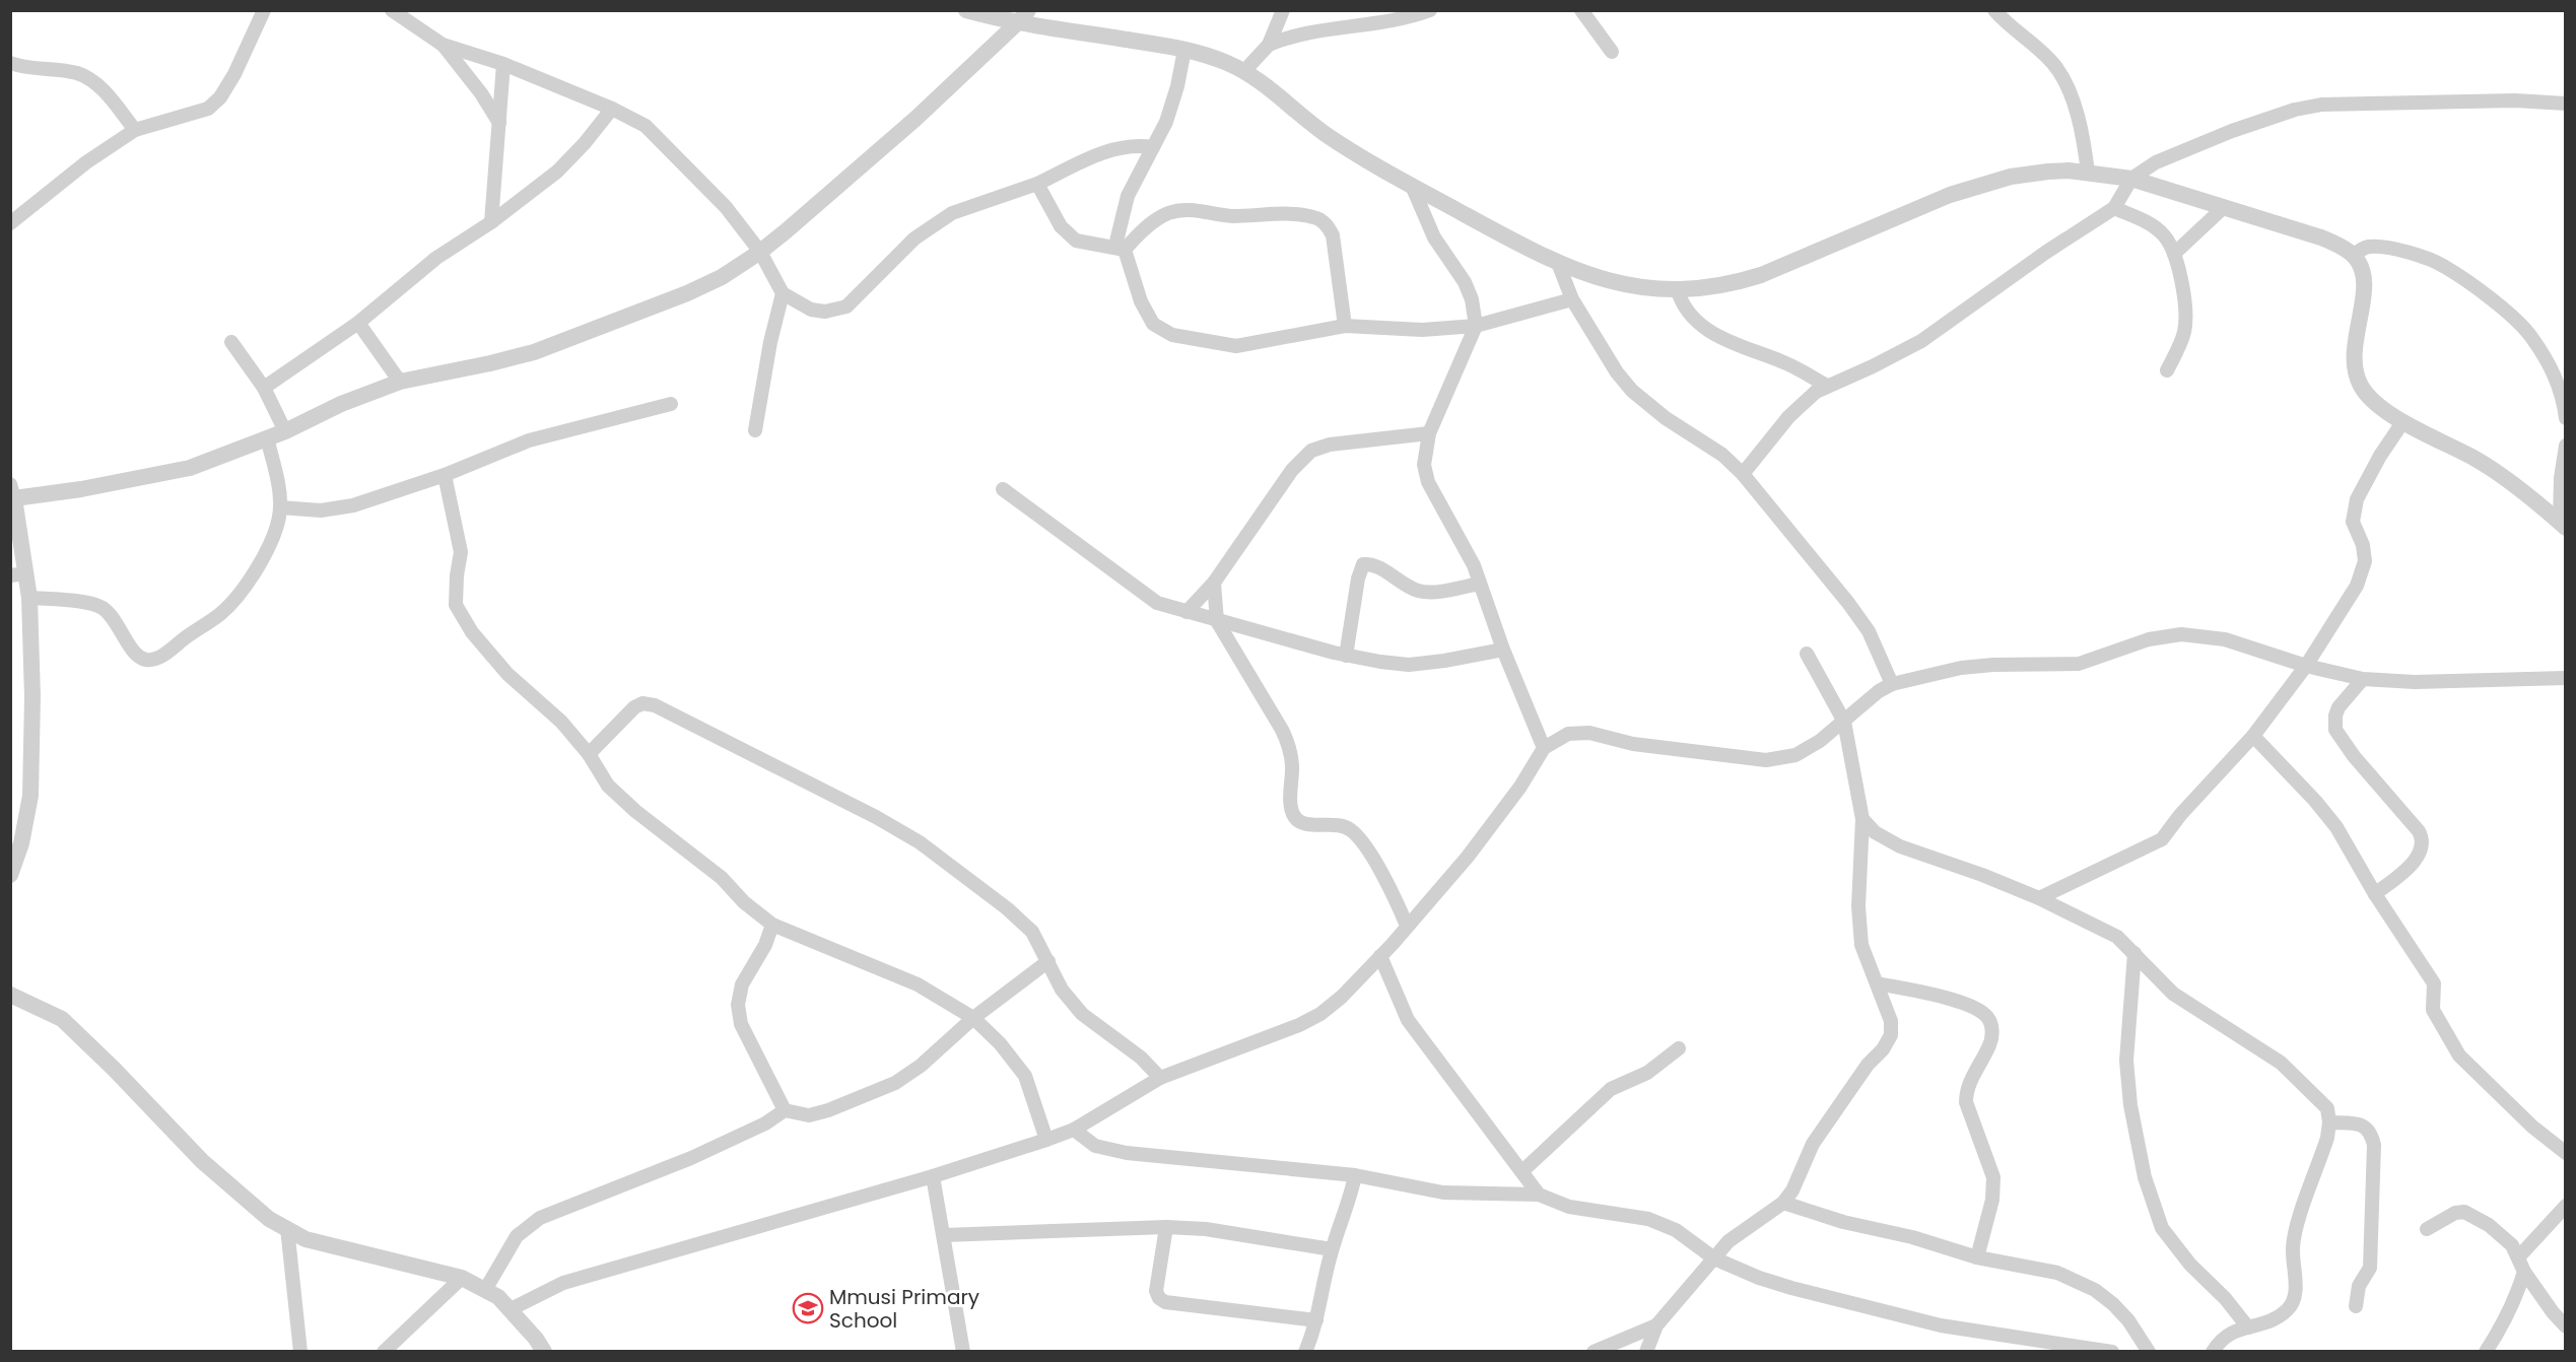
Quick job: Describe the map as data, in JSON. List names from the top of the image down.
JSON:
{
  "places": {
    "school or university": ["Mmusi Primary School"]
  }
}
